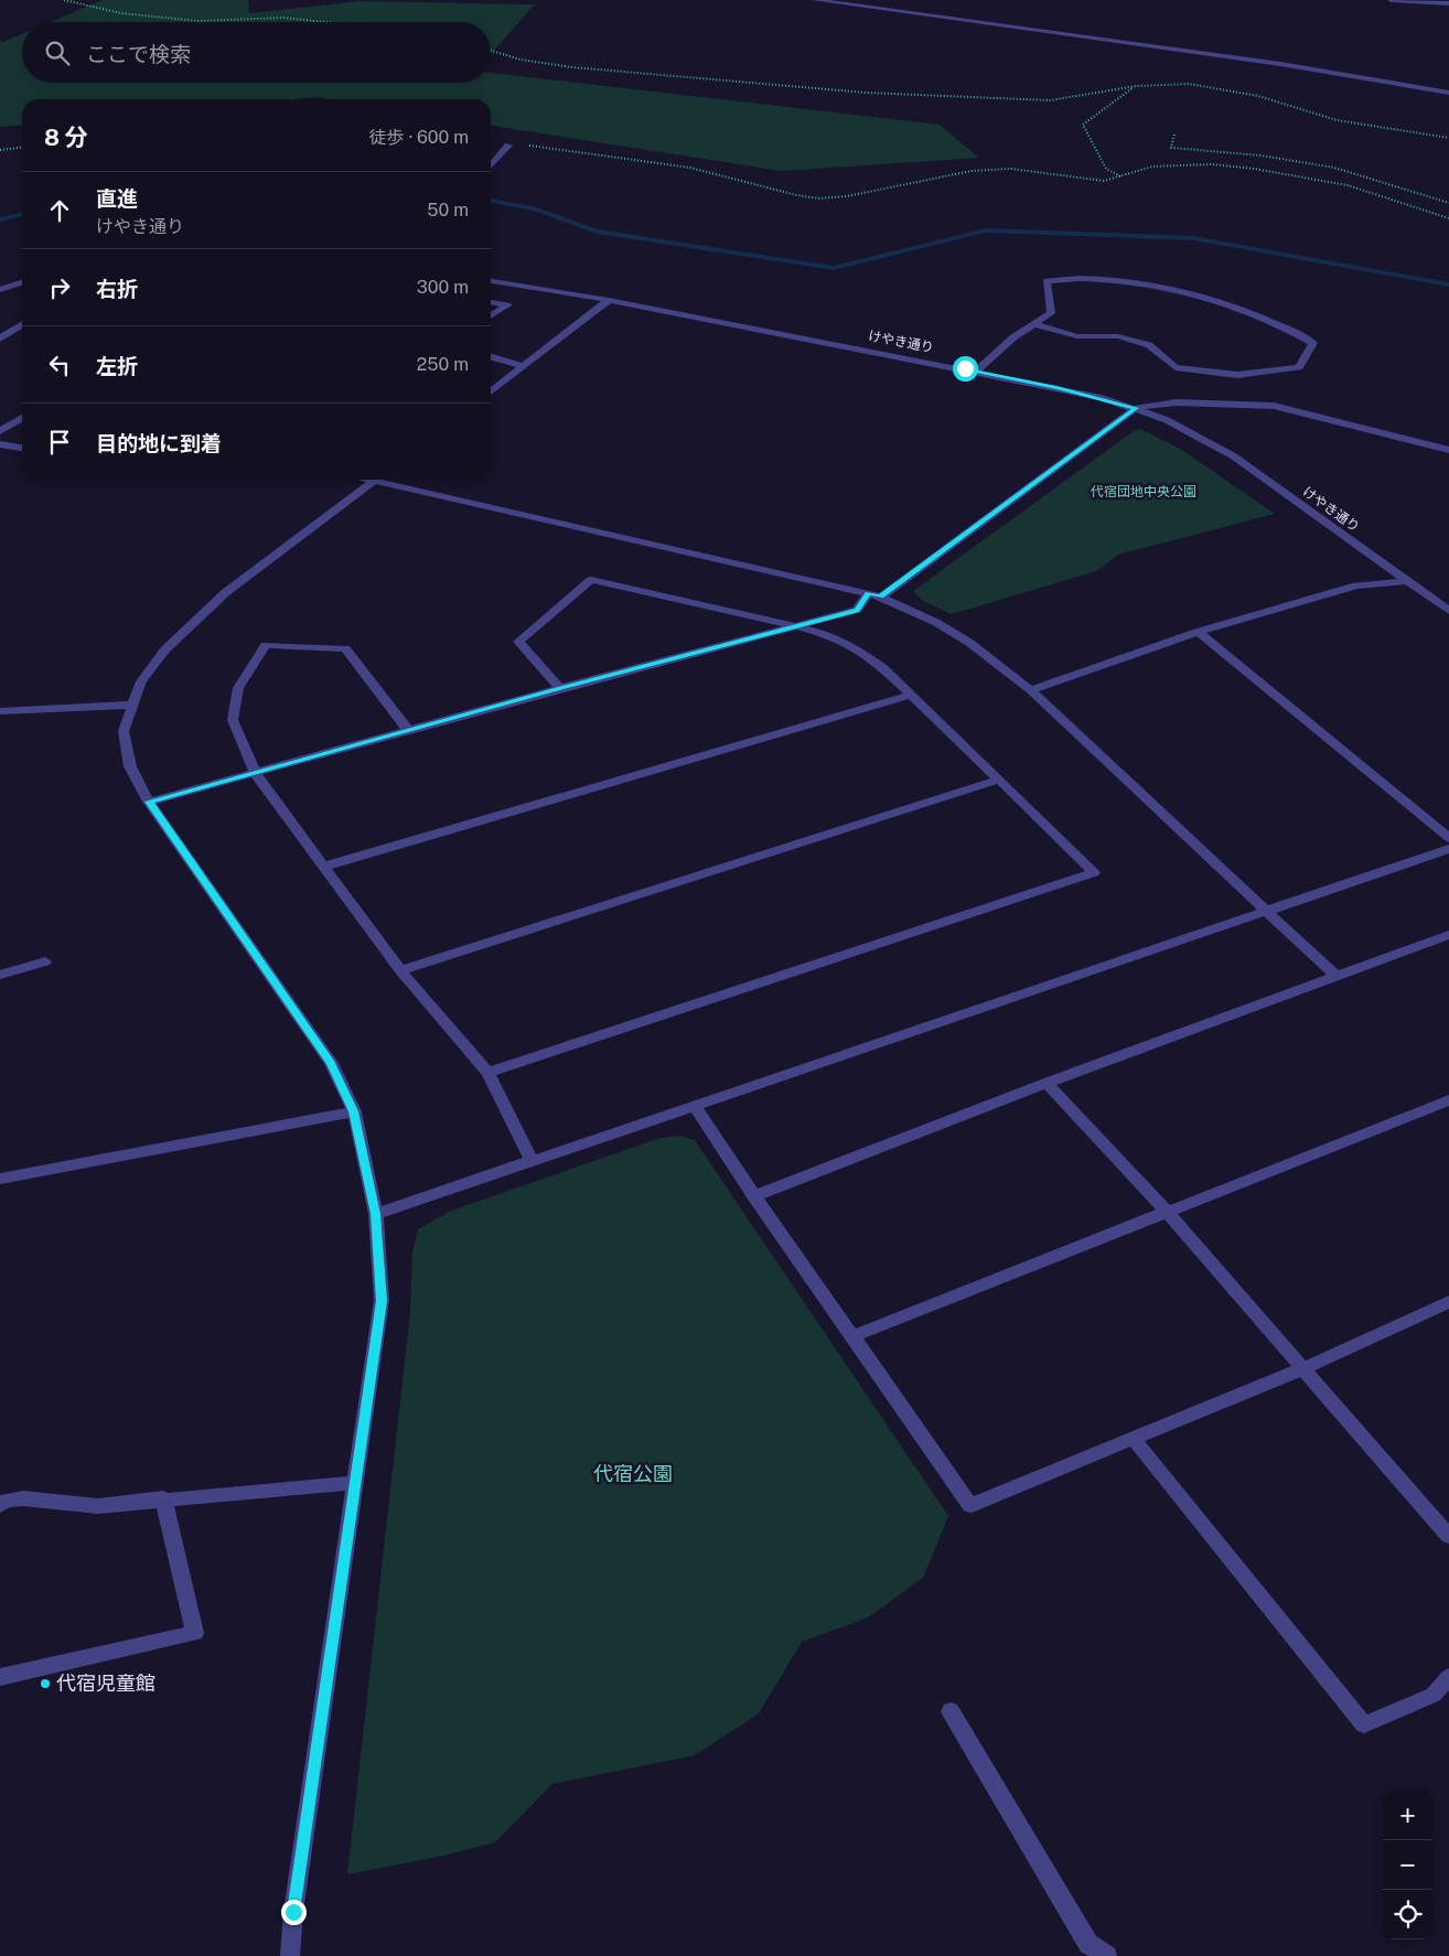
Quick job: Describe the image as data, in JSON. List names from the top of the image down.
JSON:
{
  "streets": {
    "street": ["けやき通り"]
  },
  "parks": ["代宿団地中央公園", "代宿公園"],
  "places": ["代宿児童館"],
  "page": {
    "search": "ここで検索",
    "heading": ["8 分", "徒歩 · 600 m"],
    "list": [
      ["直進", "けやき通り", "50 m"],
      ["右折", "300 m"],
      ["左折", "250 m"],
      "目的地に到着"
    ],
    "map_buttons": ["+", "−"]
  }
}
